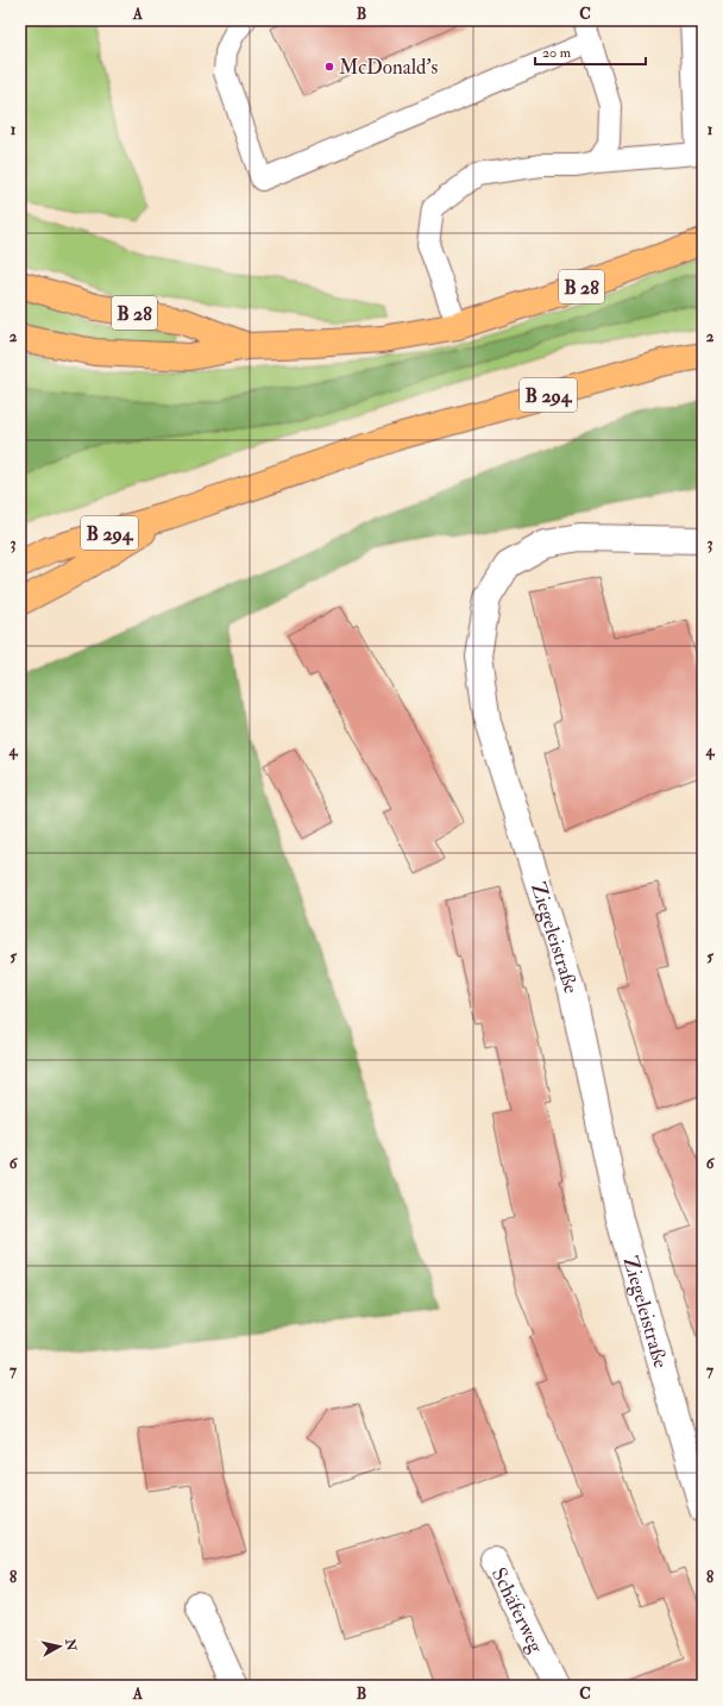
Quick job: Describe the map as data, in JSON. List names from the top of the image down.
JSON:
{
  "streets": {
    "main road": ["B 28", "B 294"],
    "street": ["Ziegeleistraße", "Schäferweg"]
  },
  "places": ["McDonald's"],
  "scale_bar": "20 m",
  "north": "right",
  "grid": {
    "columns": ["A", "B", "C"],
    "rows": [
      "1",
      "2",
      "3",
      "4",
      "5",
      "6",
      "7",
      "8"
    ]
  }
}
